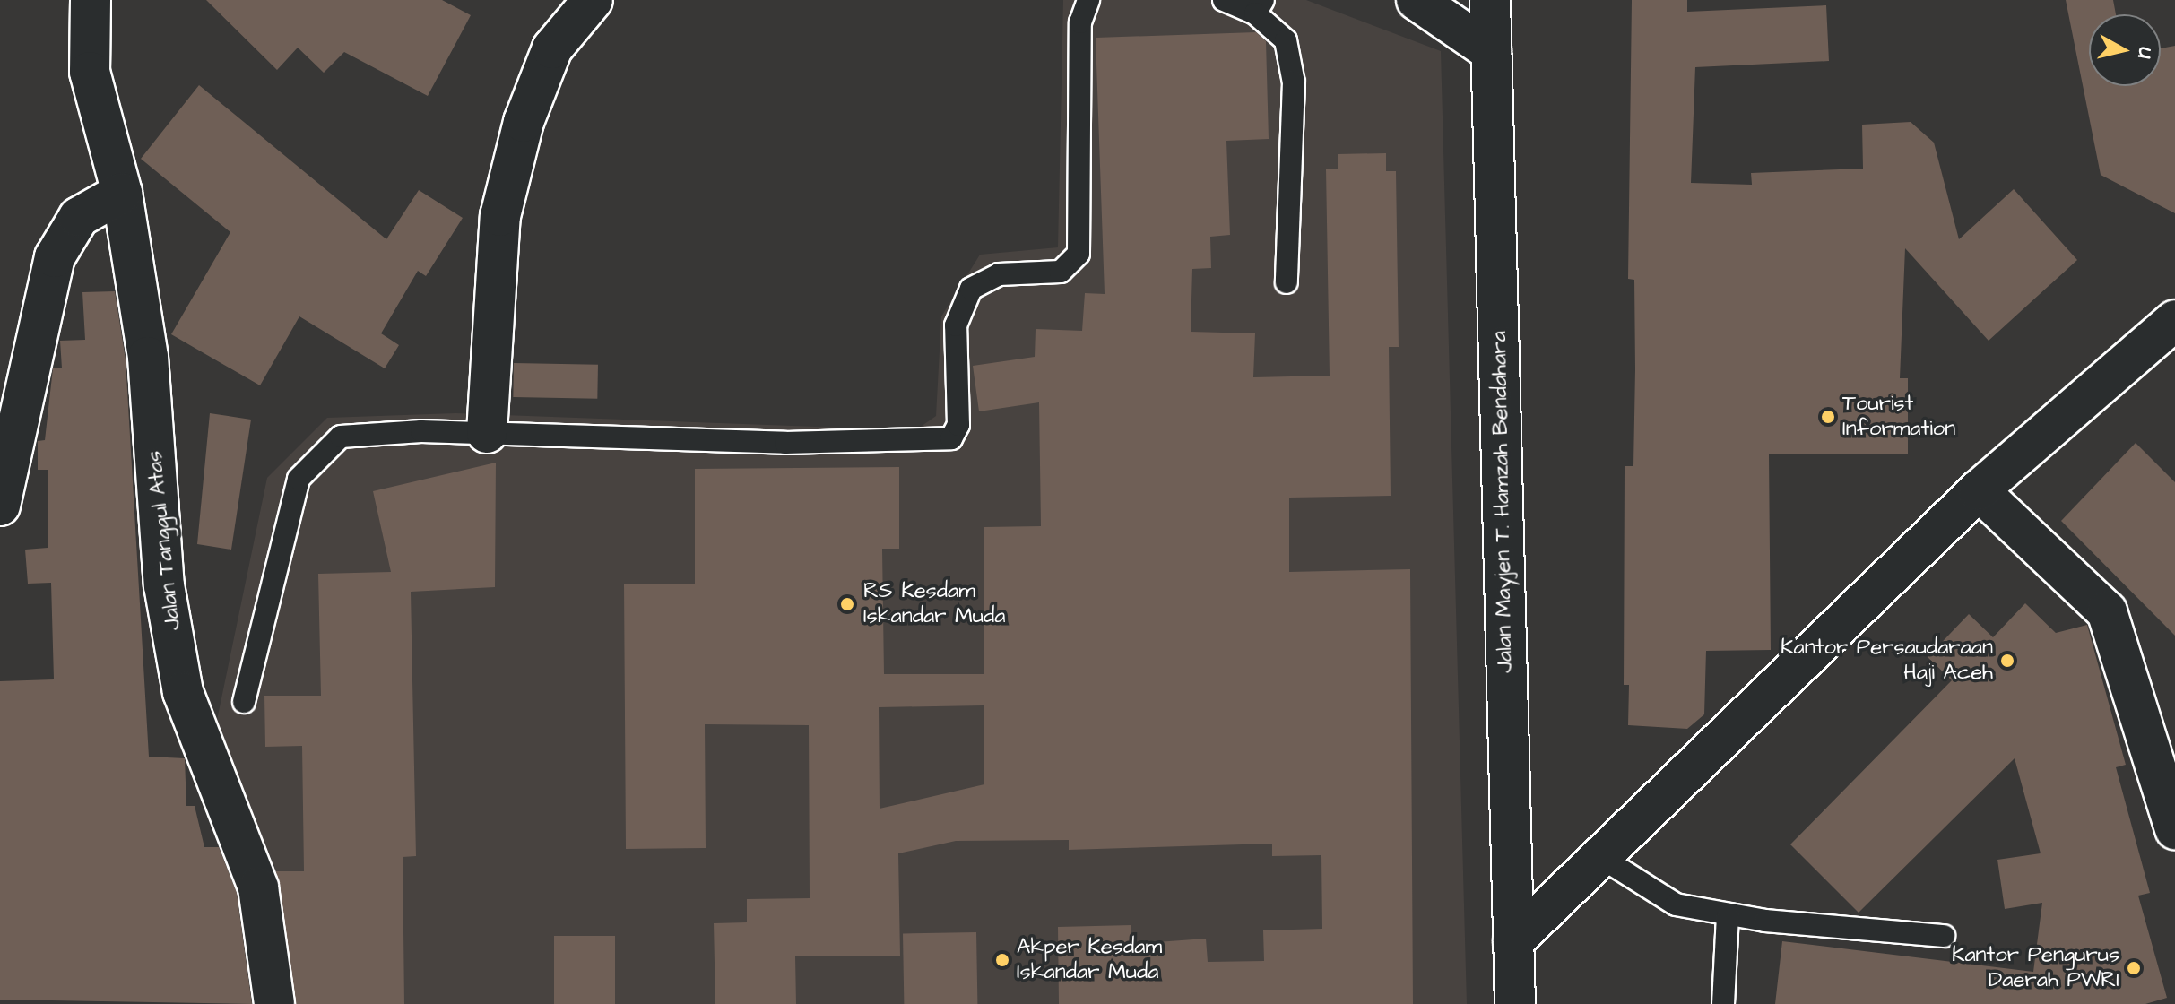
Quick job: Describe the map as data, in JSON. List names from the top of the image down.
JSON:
{
  "streets": {
    "street": ["Jalan Mayjen T. Hamzah Bendahara", "Jalan Tanggul Atas"]
  },
  "places": [
    "Tourist Information",
    "RS Kesdam Iskandar Muda",
    "Kantor Persaudaraan Haji Aceh",
    "Akper Kesdam Iskandar Muda",
    "Kantor Pengurus Daerah PWRI"
  ],
  "north": "right"
}
